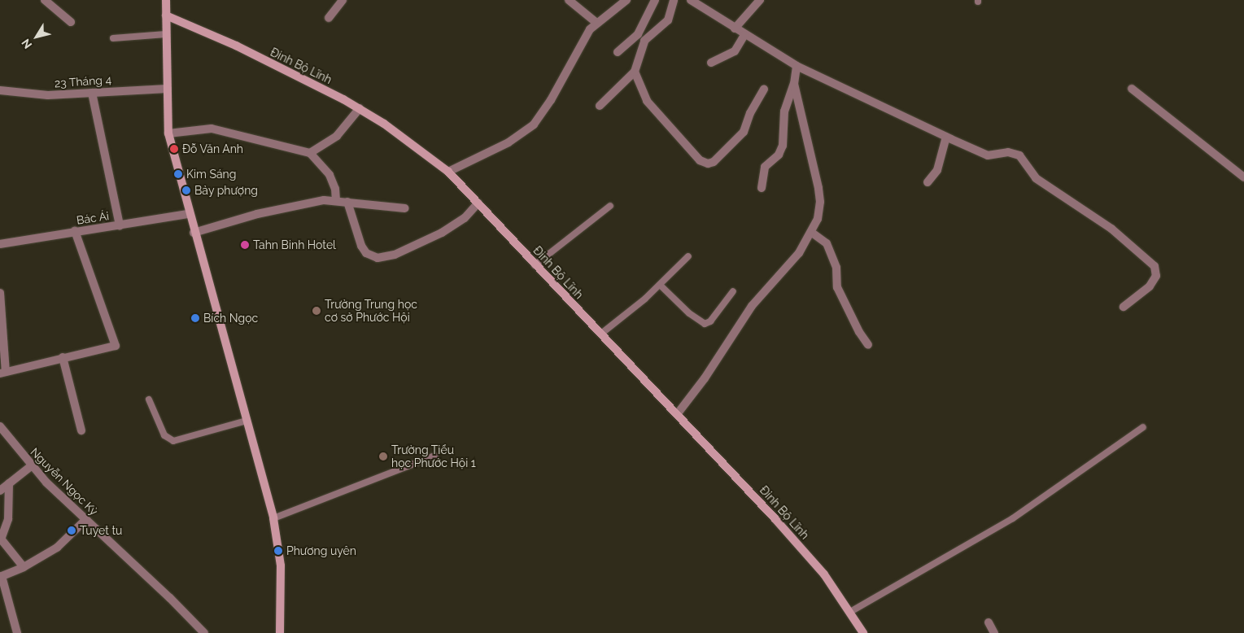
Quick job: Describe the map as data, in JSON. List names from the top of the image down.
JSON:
{
  "streets": {
    "street": [
      "Đinh Bộ Lĩnh",
      "23 Tháng 4",
      "Bác Ái",
      "Nguyễn Ngọc Kỳ"
    ]
  },
  "places": [
    "Đỗ Văn Anh",
    "Kim Sáng",
    "Bảy phượng",
    "Tahn Binh Hotel",
    "Trường Trung học cơ sở Phước Hội",
    "Bích Ngọc",
    "Trường Tiểu học Phước Hội 1",
    "Tuyet tu",
    "Phương uyên"
  ],
  "north": "bottom left"
}
